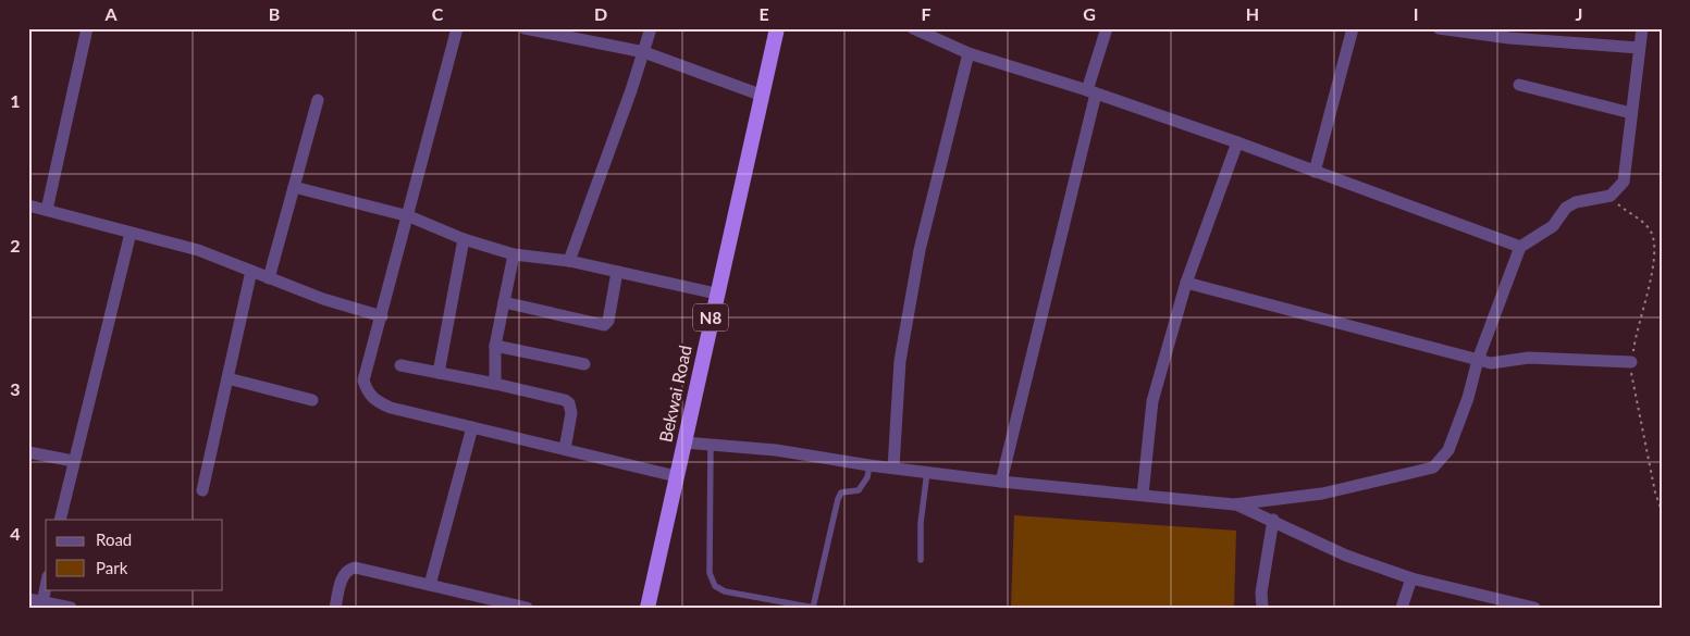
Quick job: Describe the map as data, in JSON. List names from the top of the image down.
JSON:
{
  "streets": {
    "highway": ["N8", "Bekwai Road"]
  },
  "legend": ["Road", "Park"],
  "grid": {
    "columns": [
      "A",
      "B",
      "C",
      "D",
      "E",
      "F",
      "G",
      "H",
      "I",
      "J"
    ],
    "rows": [
      "1",
      "2",
      "3",
      "4"
    ]
  }
}
